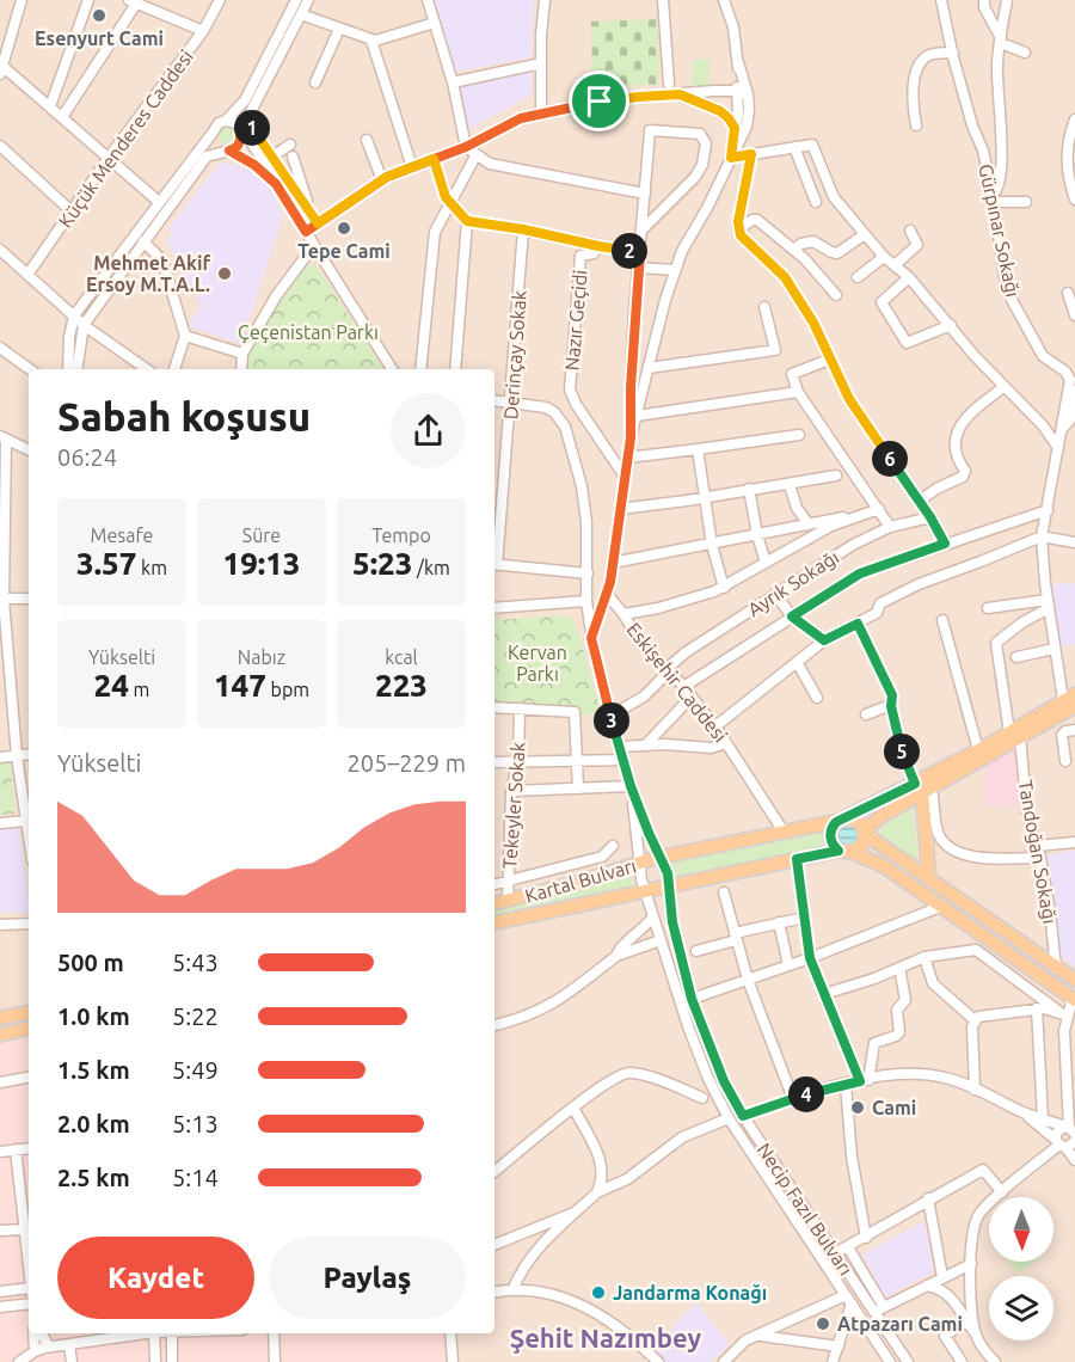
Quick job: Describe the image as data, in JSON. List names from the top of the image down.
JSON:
{
  "streets": {
    "main road": ["Kartal Bulvarı"],
    "street": [
      "Küçük Menderes Caddesi",
      "Gürpınar Sokağı",
      "Nazır Geçidi",
      "Derinçay Sokak",
      "Ayrık Sokağı",
      "Eskişehir Caddesi",
      "Tekeyler Sokak",
      "Tandoğan Sokağı",
      "Necip Fazıl Bulvarı"
    ]
  },
  "crossings": [
    ["Gürpınar Sokağı", "Tandoğan Sokağı"],
    ["Ayrık Sokağı", "Eskişehir Caddesi"],
    ["Eskişehir Caddesi", "Kartal Bulvarı"],
    ["Tekeyler Sokak", "Kartal Bulvarı"],
    ["Kartal Bulvarı", "Necip Fazıl Bulvarı"]
  ],
  "districts": ["Şehit Nazımbey"],
  "parks": ["Çeçenistan Parkı", "Kervan Parkı"],
  "places": [
    "Esenyurt Cami",
    "Tepe Cami",
    "Mehmet Akif Ersoy M.T.A.L.",
    "Cami",
    "Jandarma Konağı",
    "Atpazarı Cami"
  ],
  "north": "bottom",
  "page": {
    "pins": [
      "1",
      "2",
      "6",
      "3",
      "5",
      "4"
    ],
    "heading": ["Sabah koşusu", "06:24"],
    "stats": [
      ["Mesafe", "3.57 km"],
      ["Süre", "19:13"],
      ["Tempo", "5:23 /km"],
      ["Yükselti", "24 m"],
      ["Nabız", "147 bpm"],
      ["kcal", "223"]
    ],
    "chart": ["Yükselti", "205–229 m"],
    "list": [
      {
        "name": "500 m",
        "note": "5:43"
      },
      {
        "name": "1.0 km",
        "note": "5:22"
      },
      {
        "name": "1.5 km",
        "note": "5:49"
      },
      {
        "name": "2.0 km",
        "note": "5:13"
      },
      {
        "name": "2.5 km",
        "note": "5:14"
      }
    ],
    "buttons": ["Kaydet", "Paylaş"]
  }
}
